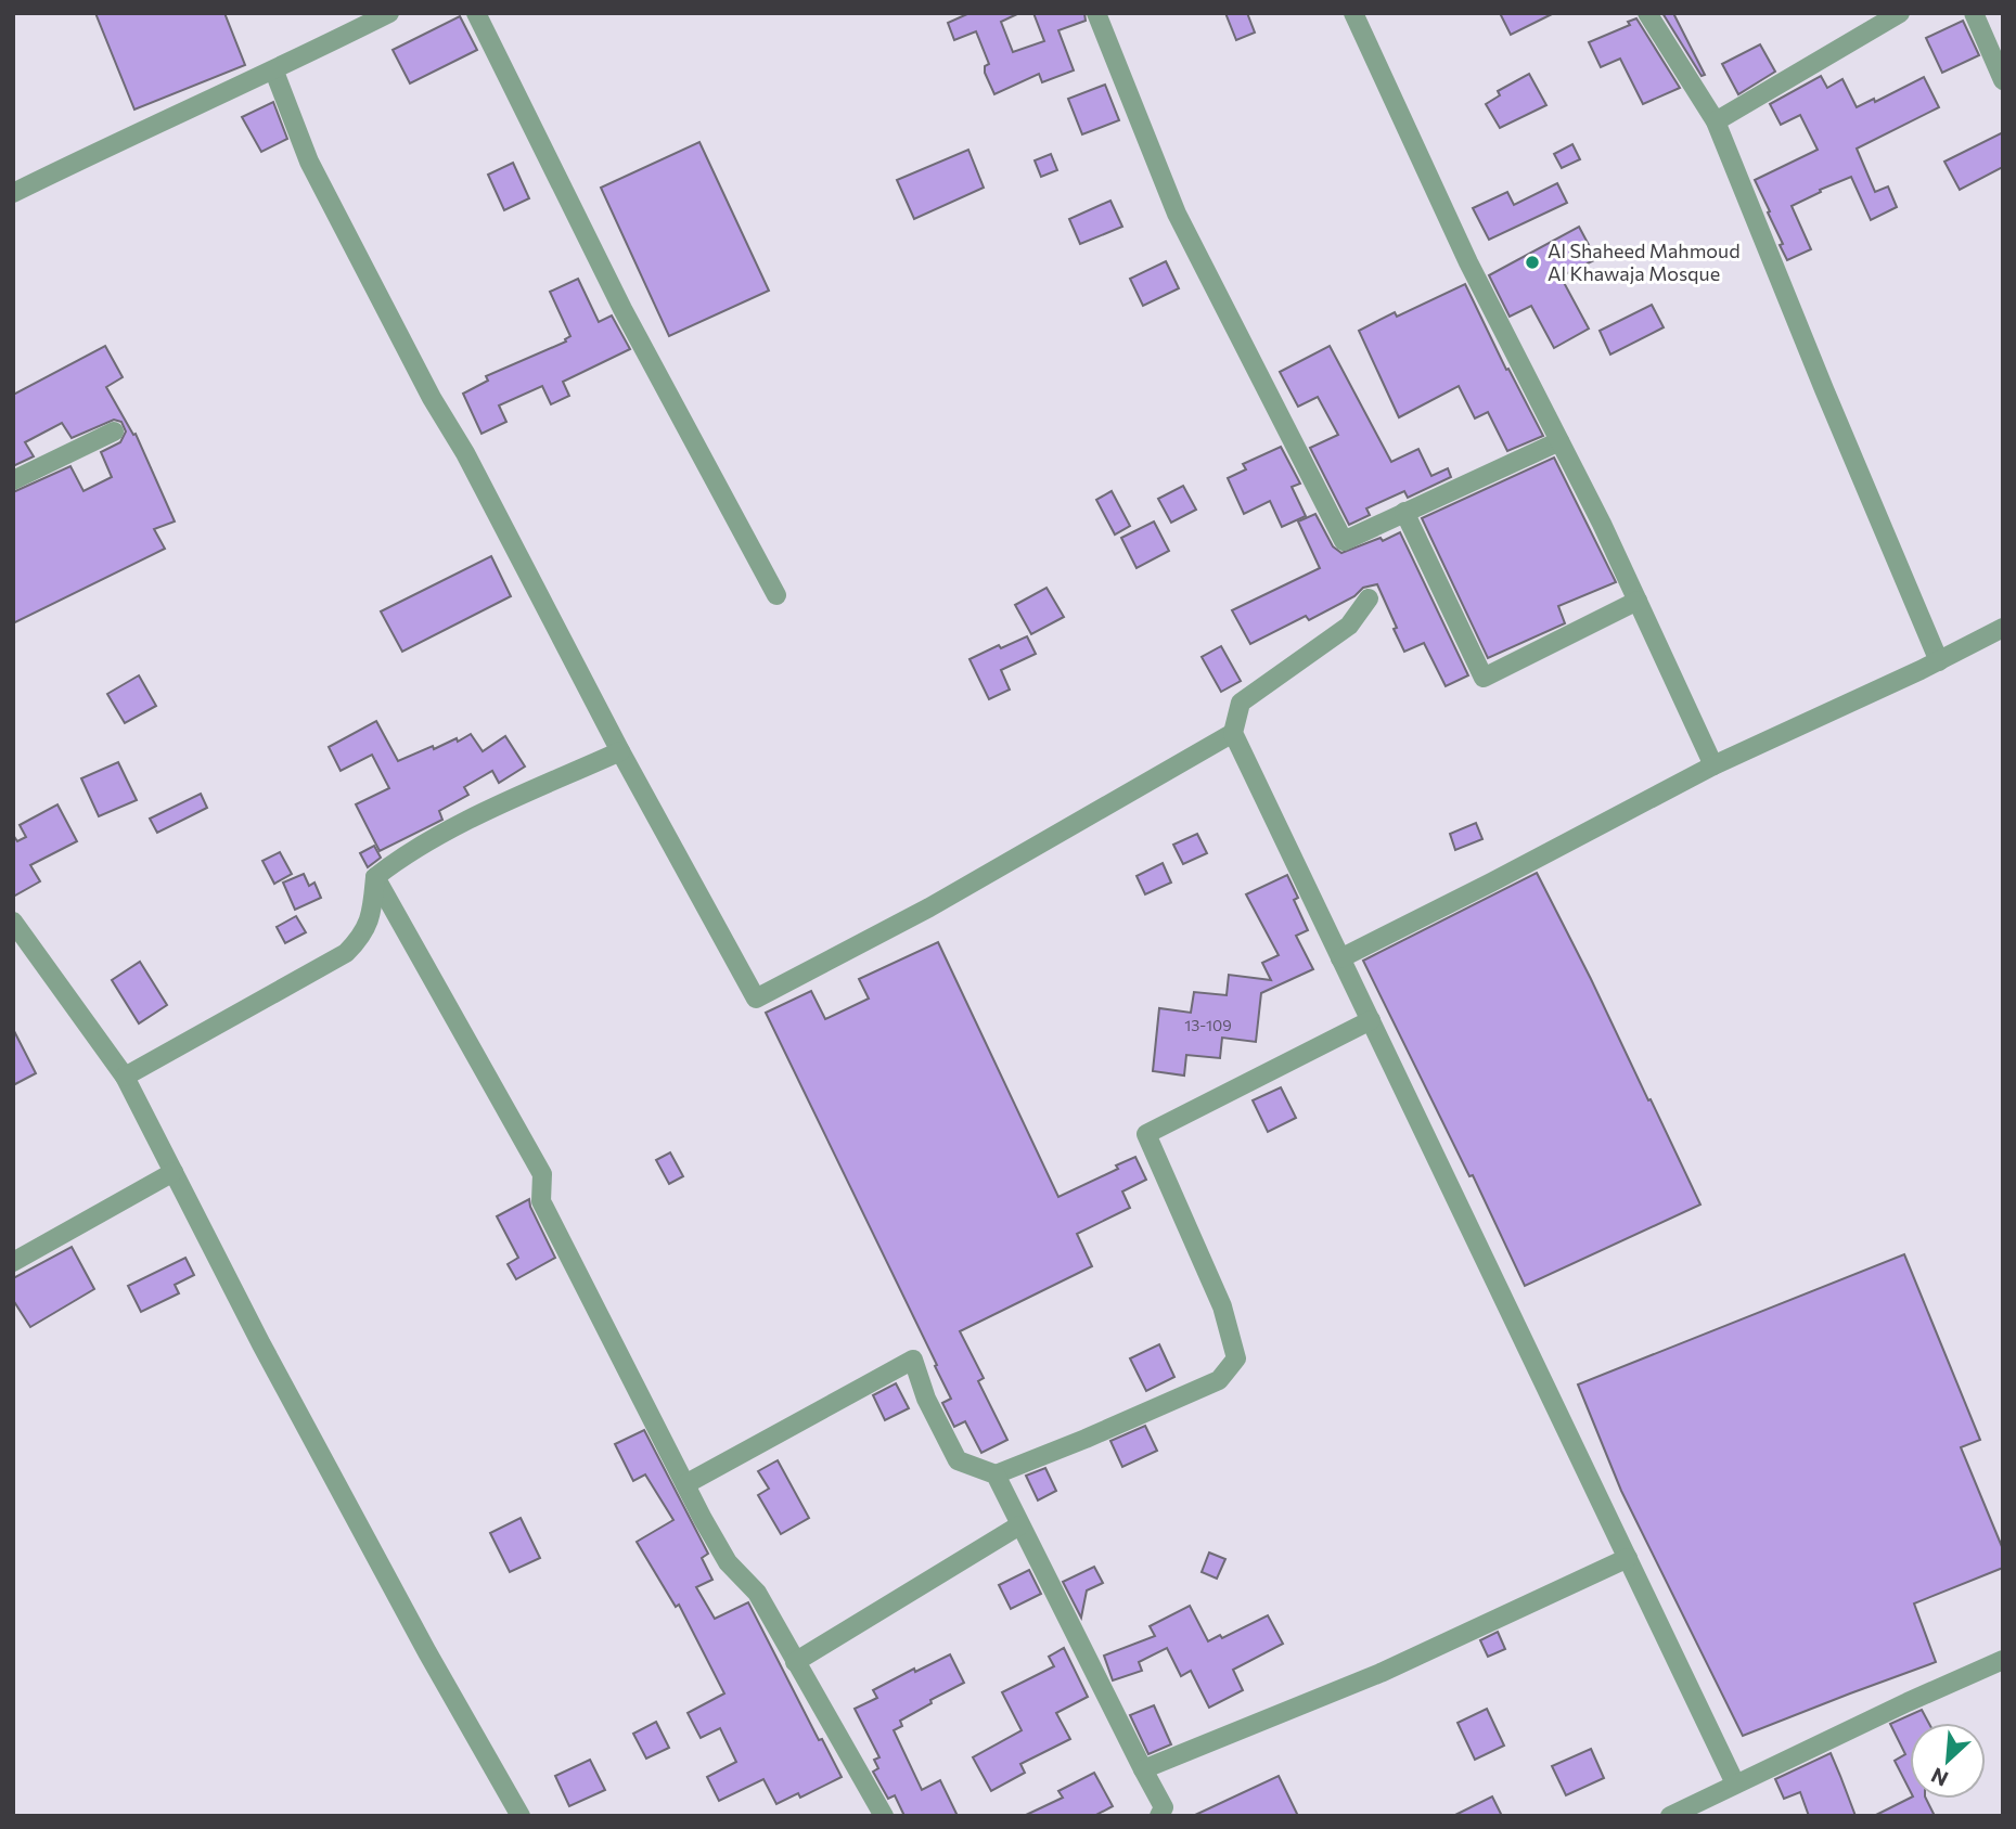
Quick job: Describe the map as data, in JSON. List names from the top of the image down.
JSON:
{
  "places": ["Al Shaheed Mahmoud Al Khawaja Mosque"],
  "house_numbers": ["13-109"],
  "north": "bottom left"
}
